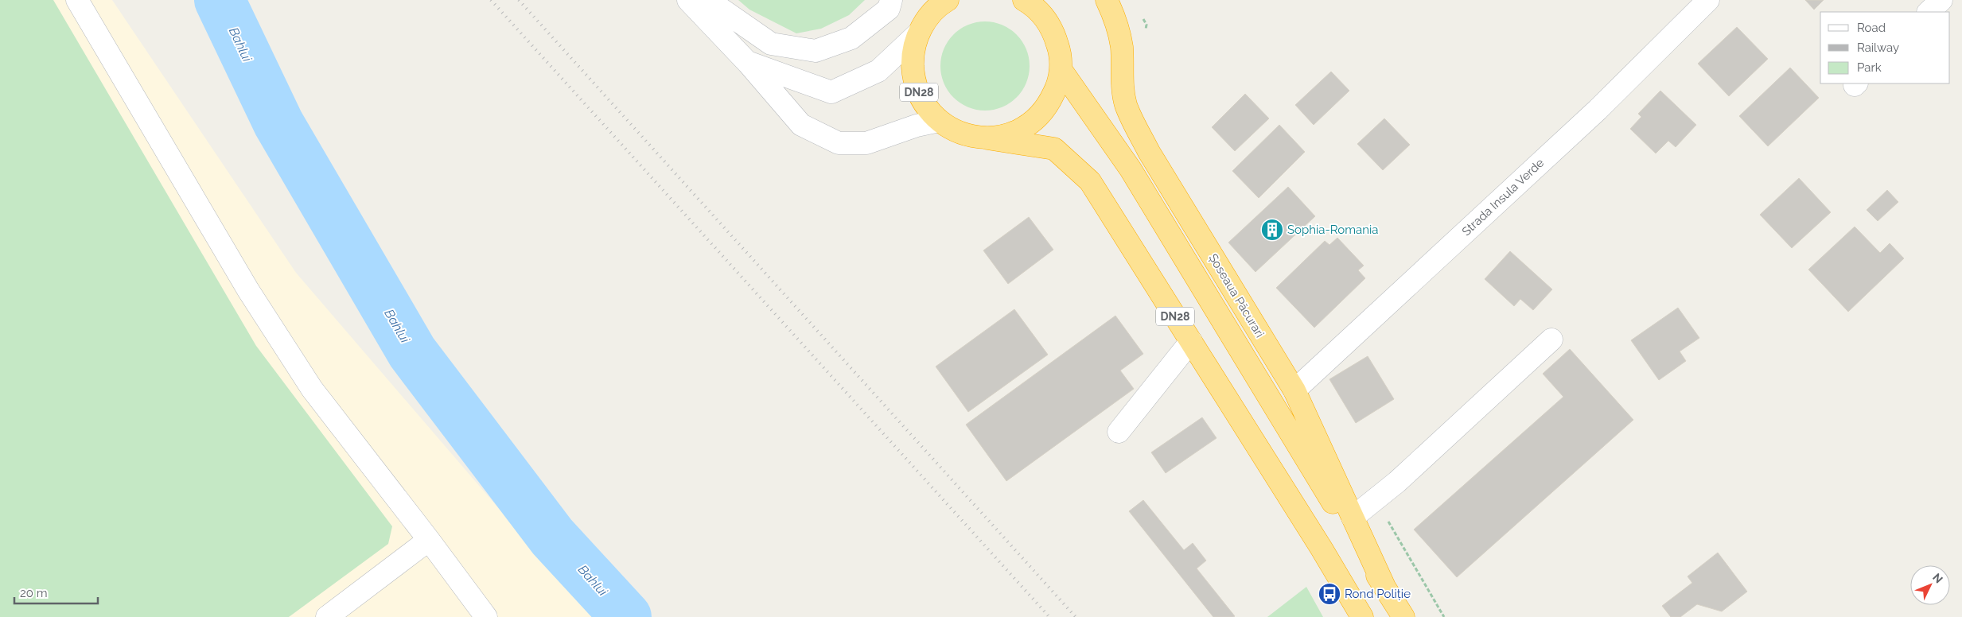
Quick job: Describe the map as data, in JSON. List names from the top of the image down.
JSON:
{
  "streets": {
    "highway": ["DN28", "Șoseaua Păcurari"],
    "street": ["Strada Insula Verde"]
  },
  "crossings": [
    ["DN28", "Șoseaua Păcurari"],
    ["Strada Insula Verde", "Șoseaua Păcurari"]
  ],
  "water": ["Bahlui"],
  "places": {
    "building": ["Sophia-Romania"],
    "bus stop": ["Rond Poliție"]
  },
  "legend": ["Road", "Railway", "Park"],
  "scale_bar": "20 m",
  "north": "top right"
}
